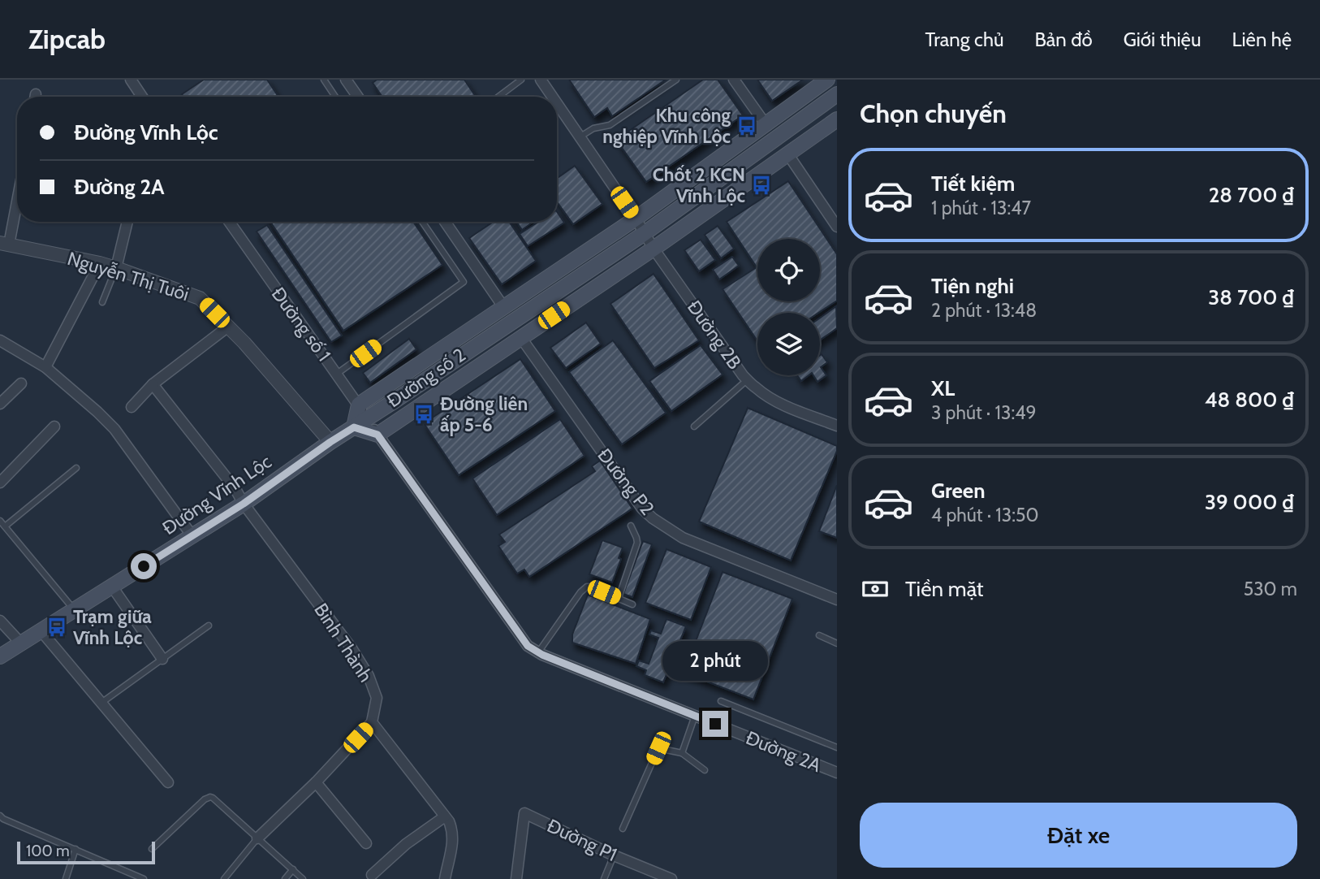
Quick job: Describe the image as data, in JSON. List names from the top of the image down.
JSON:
{
  "streets": {
    "main road": ["Đường số 2", "Đường Vĩnh Lộc"],
    "street": [
      "Nguyễn Thị Tuôi",
      "Đường số 1",
      "Đường 2B",
      "Đường P2",
      "Bình Thành",
      "Đường 2A",
      "Đường P1"
    ]
  },
  "crossings": [
    ["Nguyễn Thị Tuôi", "Đường Vĩnh Lộc"],
    ["Đường số 1", "Đường số 2"],
    ["Đường số 1", "Đường Vĩnh Lộc"],
    ["Đường số 1", "Đường 2A"],
    ["Đường 2B", "Đường số 2"],
    ["Đường số 2", "Đường P2"],
    ["Đường số 2", "Đường Vĩnh Lộc"],
    ["Đường số 2", "Đường 2A"],
    ["Đường Vĩnh Lộc", "Bình Thành"]
  ],
  "places": {
    "bus stop": [
      "Khu công nghiệp Vĩnh Lộc",
      "Chốt 2 KCN Vĩnh Lộc",
      "Đường liên ấp 5-6",
      "Trạm giữa Vĩnh Lộc"
    ]
  },
  "scale_bar": "100 m",
  "page": {
    "header": "Zipcab",
    "nav": [
      "Trang chủ",
      "Bản đồ",
      "Giới thiệu",
      "Liên hệ"
    ],
    "heading": "Chọn chuyến",
    "banner": ["Đường Vĩnh Lộc", "Đường 2A"],
    "list": [
      {
        "name": "Tiết kiệm",
        "note": "1 phút · 13:47",
        "value": "28 700 ₫"
      },
      {
        "name": "Tiện nghi",
        "note": "2 phút · 13:48",
        "value": "38 700 ₫"
      },
      {
        "name": "XL",
        "note": "3 phút · 13:49",
        "value": "48 800 ₫"
      },
      {
        "name": "Green",
        "note": "4 phút · 13:50",
        "value": "39 000 ₫"
      }
    ],
    "pay": ["Tiền mặt", "530 m"],
    "bubble": "2 phút",
    "buttons": "Đặt xe",
    "scale": "100 m"
  }
}
